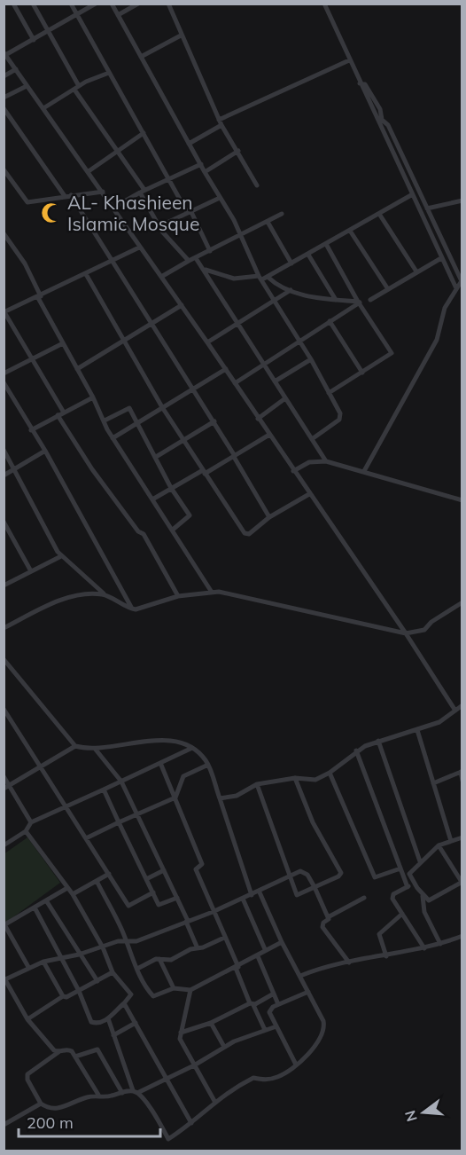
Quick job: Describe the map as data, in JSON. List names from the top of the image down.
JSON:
{
  "places": {
    "mosque": ["AL- Khashieen Islamic Mosque"]
  },
  "scale_bar": "200 m",
  "north": "left"
}
